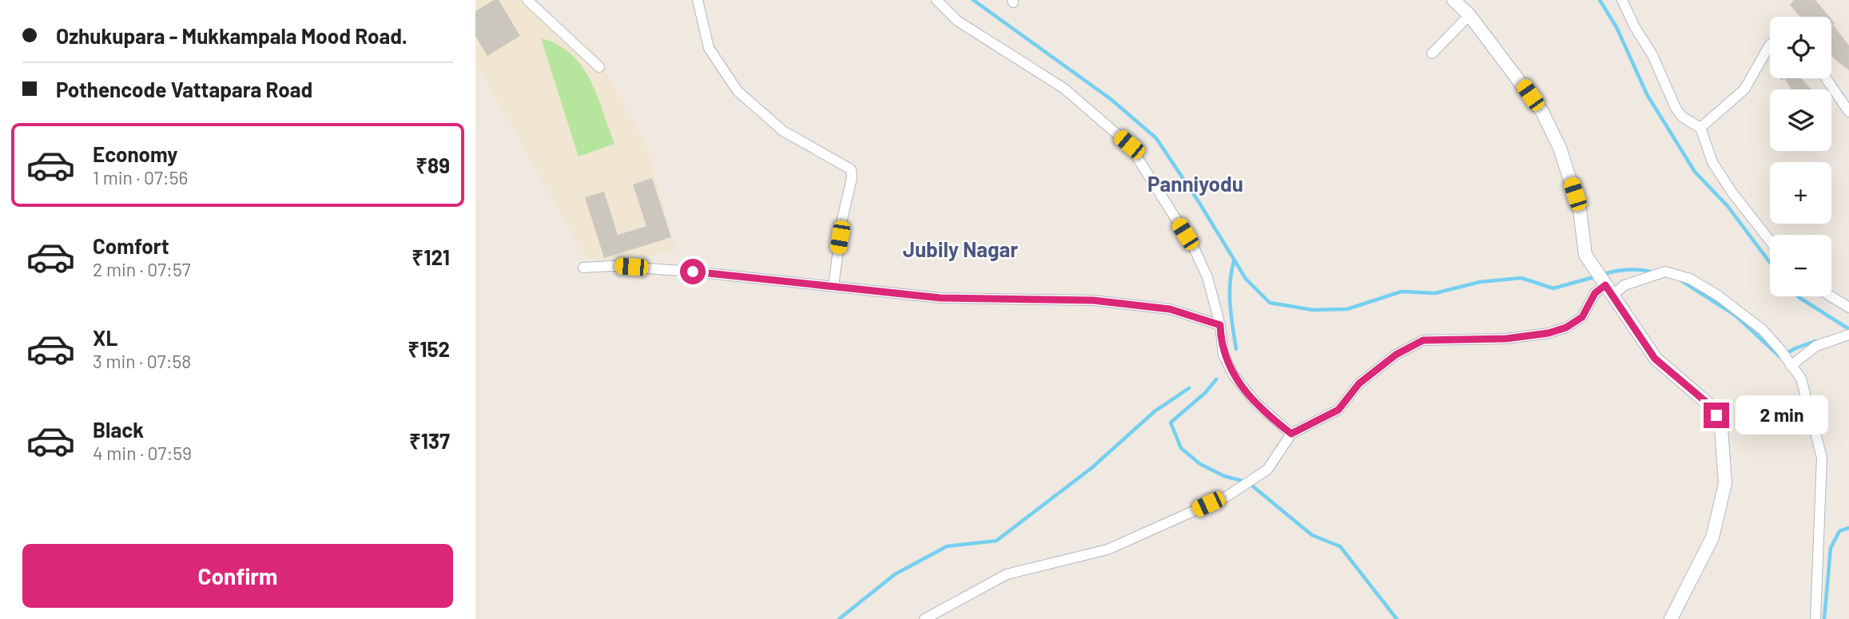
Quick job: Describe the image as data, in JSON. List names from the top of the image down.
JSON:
{
  "districts": ["Panniyodu", "Jubily Nagar"],
  "page": {
    "banner": ["Ozhukupara - Mukkampala Mood Road.", "Pothencode Vattapara Road"],
    "map_buttons": ["+", "−"],
    "list": [
      {
        "name": "Economy",
        "note": "1 min · 07:56",
        "value": "₹89"
      },
      {
        "name": "Comfort",
        "note": "2 min · 07:57",
        "value": "₹121"
      },
      {
        "name": "XL",
        "note": "3 min · 07:58",
        "value": "₹152"
      },
      {
        "name": "Black",
        "note": "4 min · 07:59",
        "value": "₹137"
      }
    ],
    "bubble": "2 min",
    "buttons": "Confirm"
  }
}
